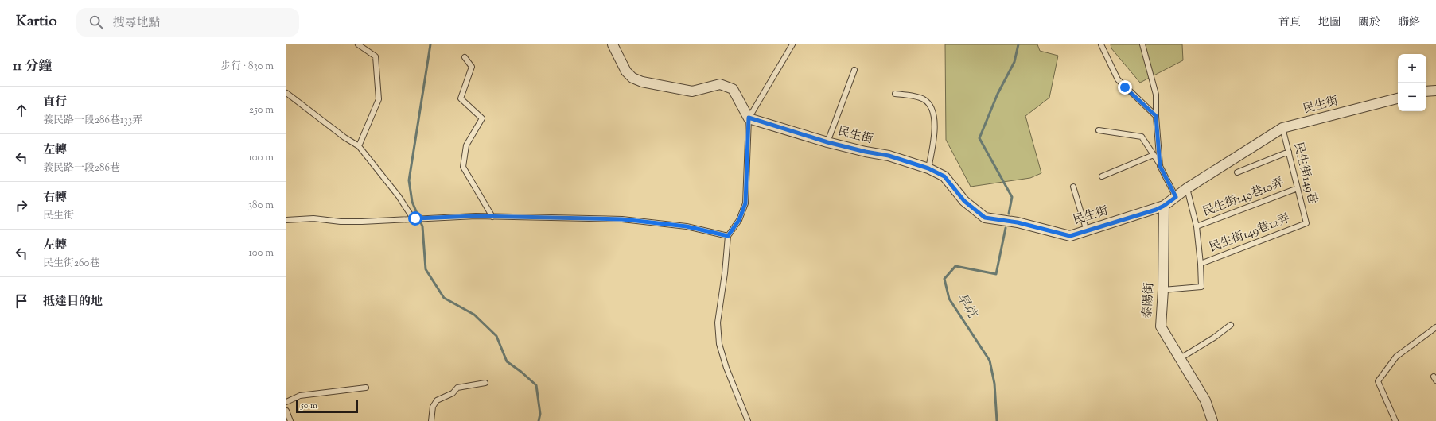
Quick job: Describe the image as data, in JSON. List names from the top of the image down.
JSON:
{
  "streets": {
    "street": ["民生街", "泰陽街"],
    "lane": ["民生街149巷", "民生街149巷10弄", "民生街149巷12弄"]
  },
  "crossings": [
    ["民生街", "民生街149巷"],
    ["民生街", "泰陽街"],
    ["民生街149巷", "民生街149巷10弄"],
    ["民生街149巷", "民生街149巷12弄"]
  ],
  "water": ["旱坑"],
  "scale_bar": "50 m",
  "page": {
    "header": "Kartio",
    "search": "搜尋地點",
    "nav": [
      "首頁",
      "地圖",
      "關於",
      "聯絡"
    ],
    "heading": ["11 分鐘", "步行 · 830 m"],
    "map_buttons": ["+", "−"],
    "list": [
      ["直行", "義民路一段286巷133弄", "250 m"],
      ["左轉", "義民路一段286巷", "100 m"],
      ["右轉", "民生街", "380 m"],
      ["左轉", "民生街260巷", "100 m"],
      "抵達目的地"
    ],
    "scale": "50 m"
  }
}
